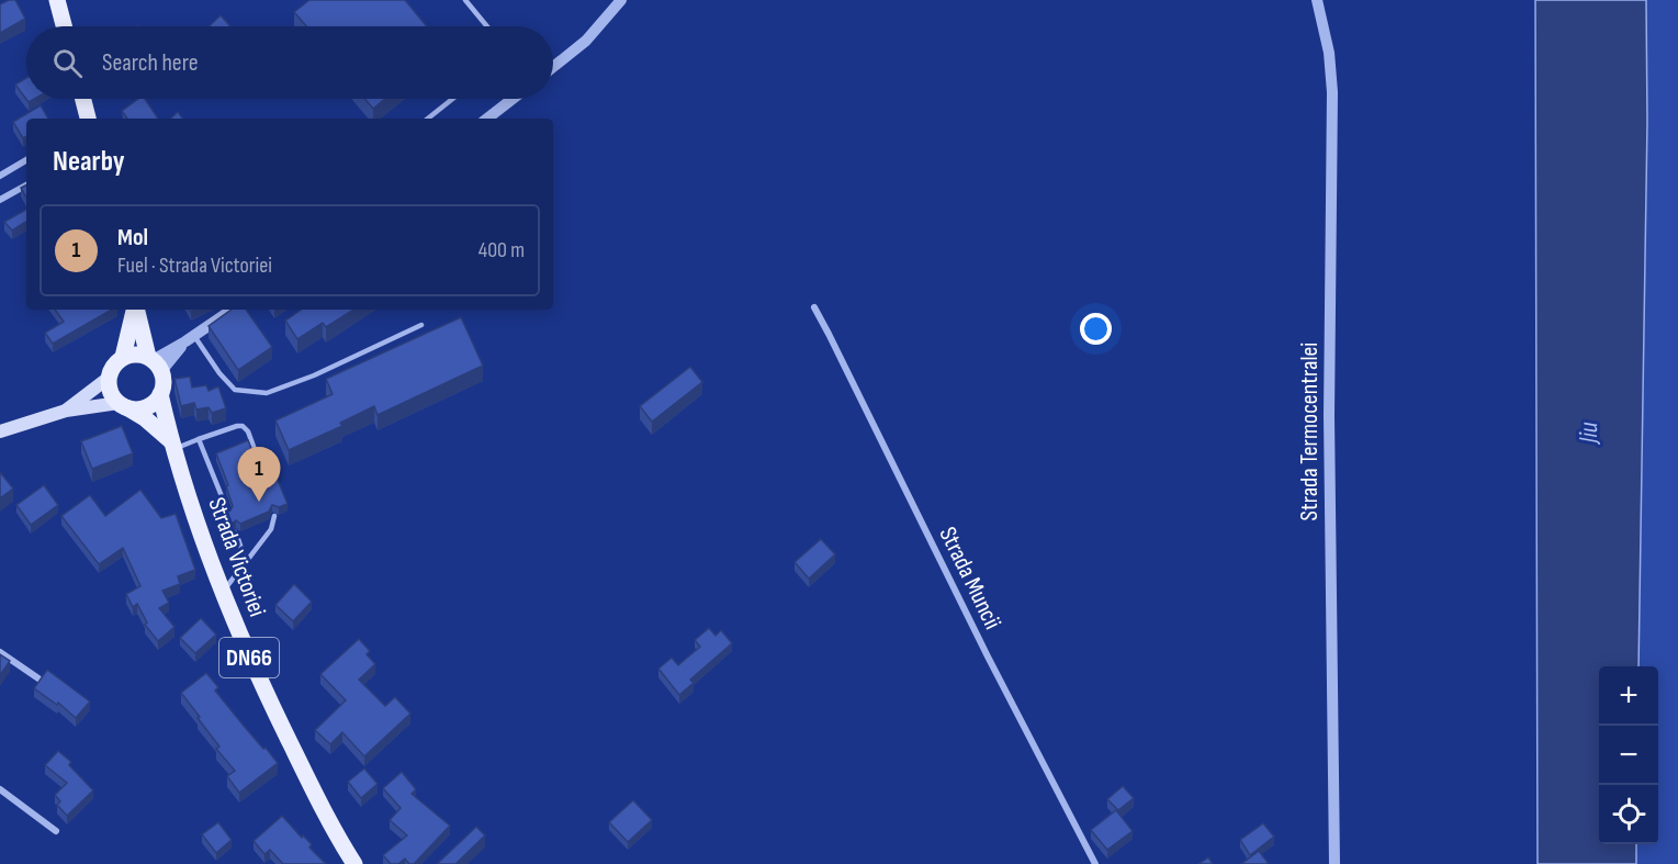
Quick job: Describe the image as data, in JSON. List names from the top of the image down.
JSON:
{
  "streets": {
    "main road": ["Strada Victoriei", "DN66"],
    "street": ["Strada Termocentralei", "Strada Muncii"]
  },
  "crossings": [
    ["Strada Victoriei", "DN66"]
  ],
  "water": ["Jiu"],
  "page": {
    "search": "Search here",
    "heading": "Nearby",
    "list": [
      {
        "mark": "1",
        "name": "Mol",
        "note": "Fuel · Strada Victoriei",
        "value": "400 m"
      }
    ],
    "pins": "1",
    "map_buttons": ["+", "−"]
  }
}
